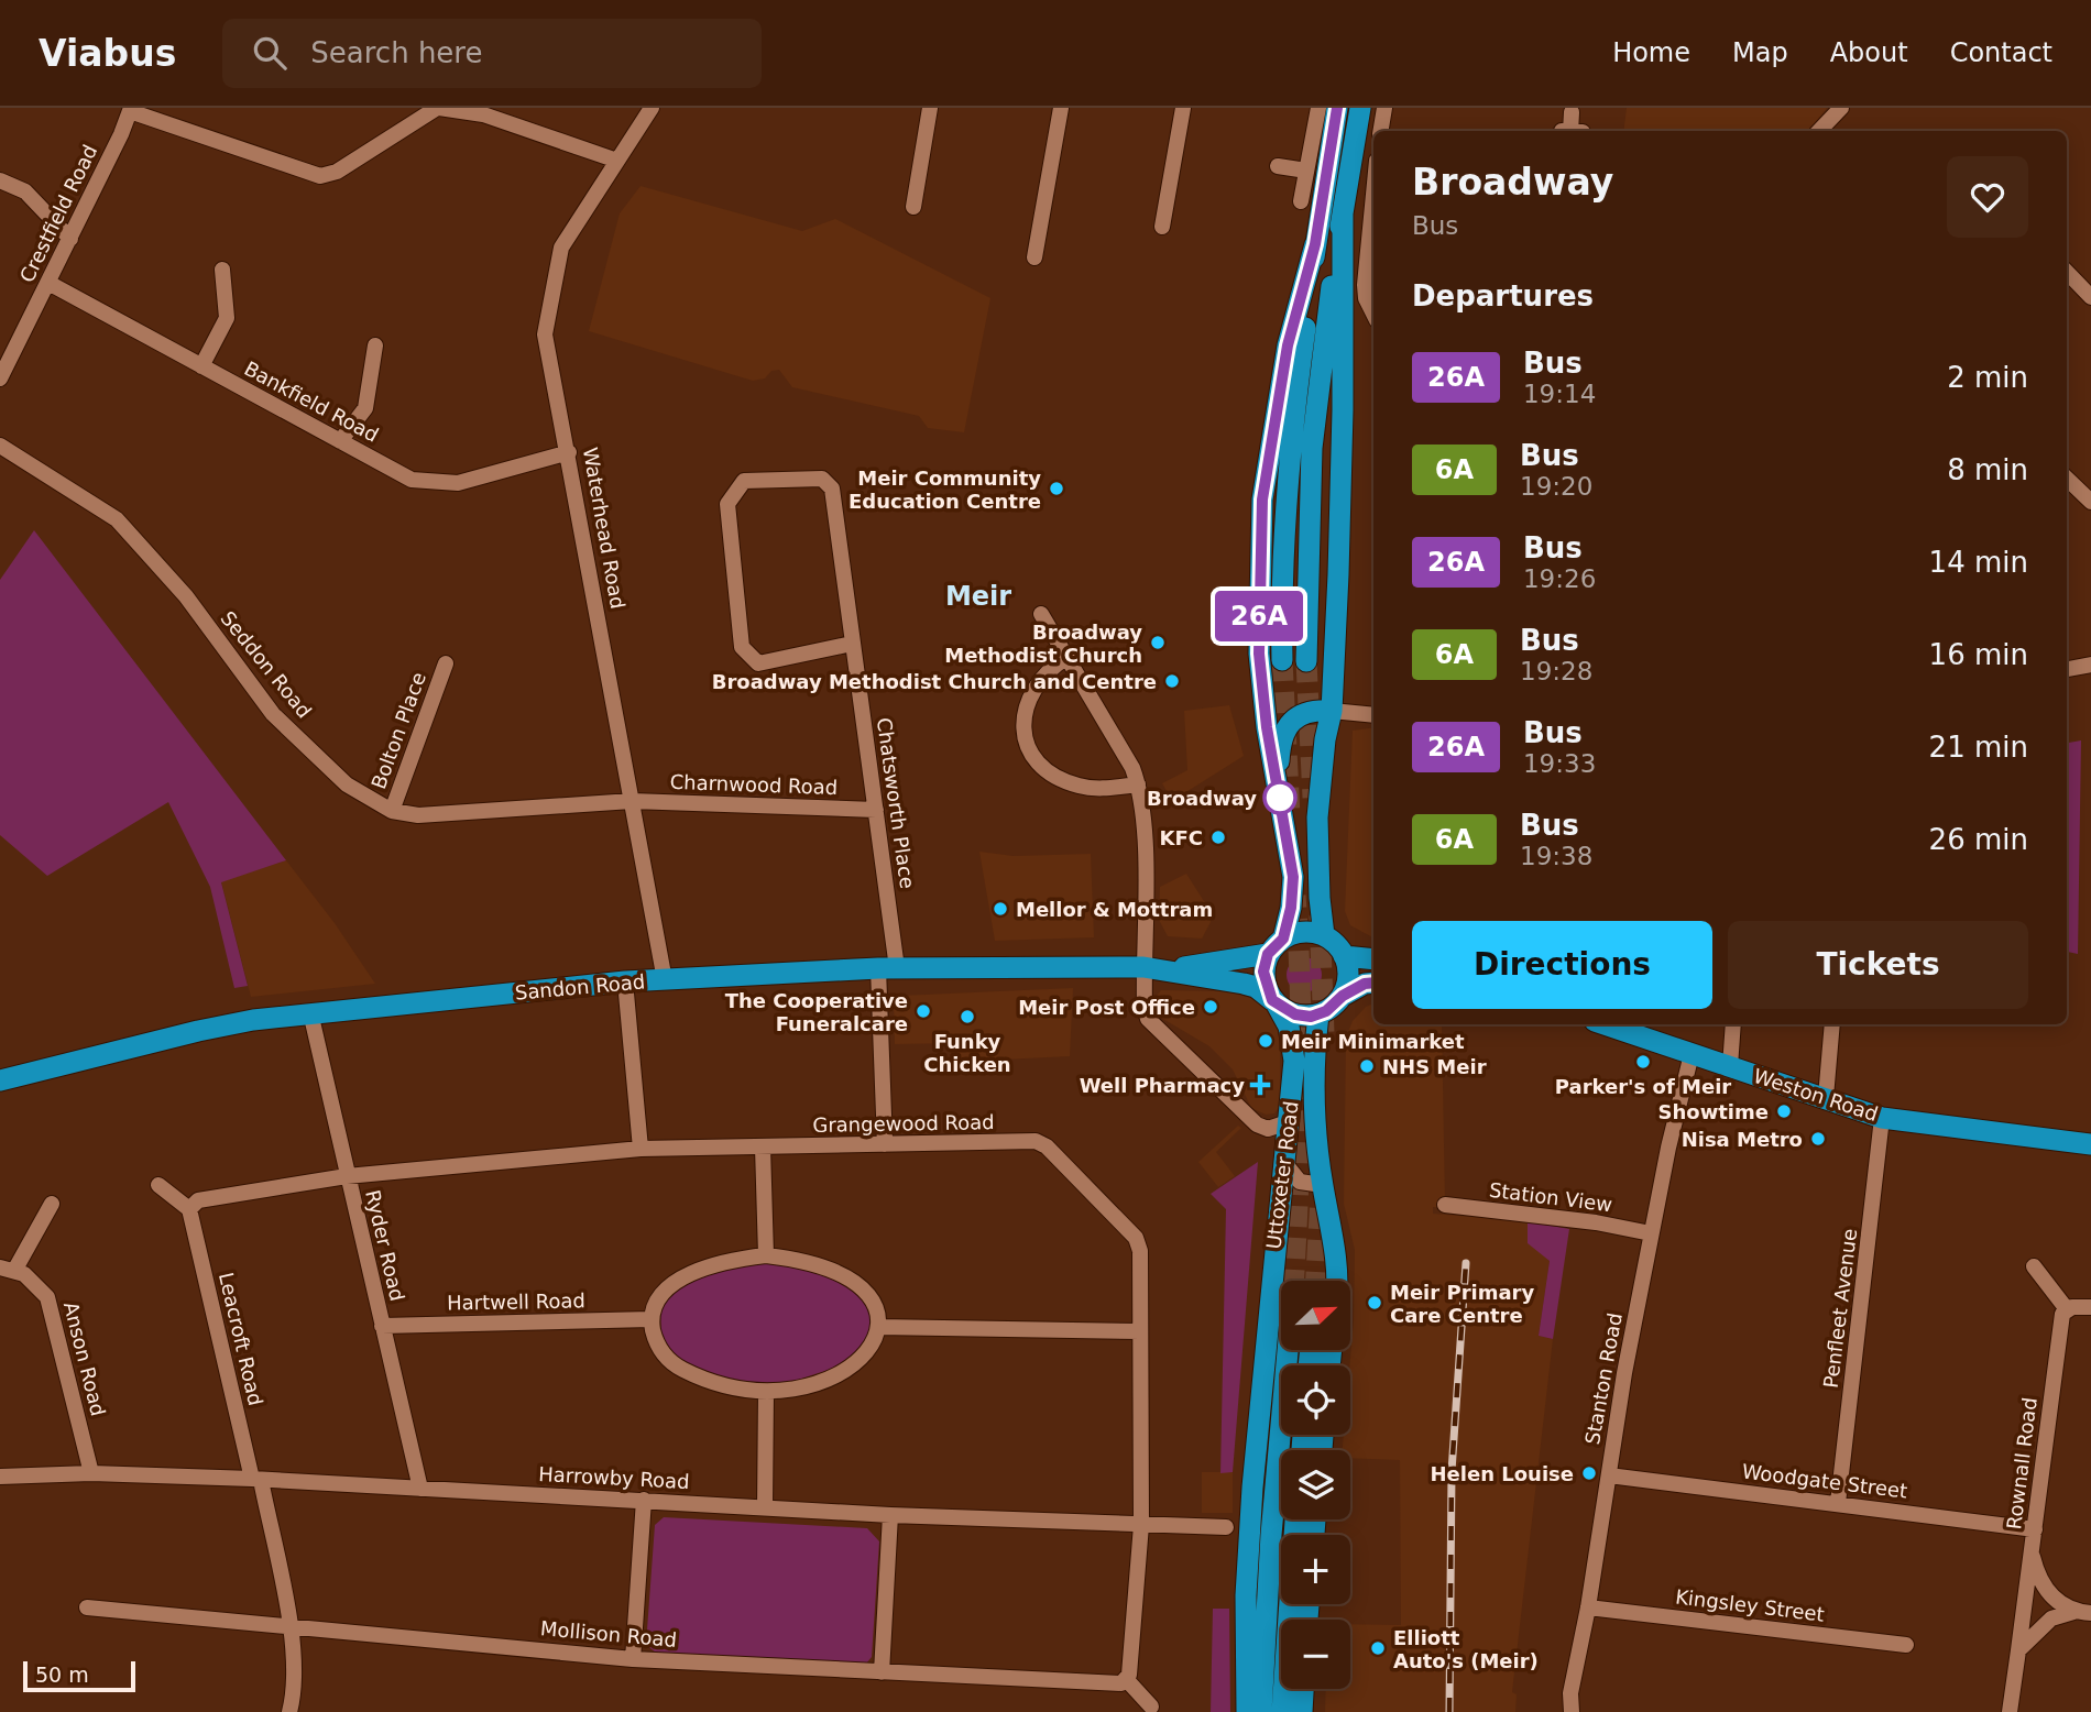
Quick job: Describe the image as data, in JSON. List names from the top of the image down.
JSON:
{
  "streets": {
    "highway": ["Sandon Road", "Weston Road", "Uttoxeter Road"],
    "street": [
      "Crestfield Road",
      "Bankfield Road",
      "Waterhead Road",
      "Seddon Road",
      "Bolton Place",
      "Charnwood Road",
      "Chatsworth Place",
      "Grangewood Road",
      "Station View",
      "Ryder Road",
      "Hartwell Road",
      "Penfleet Avenue",
      "Leacroft Road",
      "Anson Road",
      "Stanton Road",
      "Rownall Road",
      "Harrowby Road",
      "Woodgate Street",
      "Kingsley Street",
      "Mollison Road"
    ]
  },
  "crossings": [
    ["Crestfield Road", "Bankfield Road"],
    ["Bankfield Road", "Waterhead Road"],
    ["Waterhead Road", "Seddon Road"],
    ["Waterhead Road", "Charnwood Road"],
    ["Waterhead Road", "Sandon Road"],
    ["Seddon Road", "Bolton Place"],
    ["Seddon Road", "Charnwood Road"],
    ["Charnwood Road", "Chatsworth Place"],
    ["Chatsworth Place", "Sandon Road"],
    ["Chatsworth Place", "Grangewood Road"],
    ["Sandon Road", "Uttoxeter Road"],
    ["Sandon Road", "Ryder Road"],
    ["Weston Road", "Penfleet Avenue"],
    ["Weston Road", "Stanton Road"],
    ["Grangewood Road", "Ryder Road"],
    ["Grangewood Road", "Harrowby Road"],
    ["Station View", "Stanton Road"],
    ["Ryder Road", "Hartwell Road"],
    ["Ryder Road", "Harrowby Road"],
    ["Penfleet Avenue", "Woodgate Street"],
    ["Leacroft Road", "Harrowby Road"],
    ["Leacroft Road", "Mollison Road"],
    ["Anson Road", "Harrowby Road"],
    ["Stanton Road", "Woodgate Street"],
    ["Stanton Road", "Kingsley Street"],
    ["Rownall Road", "Woodgate Street"]
  ],
  "districts": ["Meir"],
  "places": {
    "other": [
      "Meir Community Education Centre",
      "Broadway Methodist Church",
      "Broadway Methodist Church and Centre",
      "Broadway",
      "KFC",
      "Mellor & Mottram",
      "Meir Post Office",
      "The Cooperative Funeralcare",
      "Funky Chicken",
      "Meir Minimarket",
      "Parker's of Meir",
      "NHS Meir",
      "Showtime",
      "Nisa Metro",
      "Meir Primary Care Centre",
      "Helen Louise",
      "Elliott Auto's (Meir)"
    ],
    "health": ["Well Pharmacy"]
  },
  "lines": ["bus line 26A"],
  "scale_bar": "50 m",
  "north": "top right",
  "page": {
    "header": "Viabus",
    "search": "Search here",
    "nav": [
      "Home",
      "Map",
      "About",
      "Contact"
    ],
    "on_map": "26A",
    "heading": [
      ["Broadway", "Bus"],
      "Departures"
    ],
    "list": [
      {
        "mark": "26A",
        "name": "Bus",
        "note": "19:14",
        "value": "2 min"
      },
      {
        "mark": "6A",
        "name": "Bus",
        "note": "19:20",
        "value": "8 min"
      },
      {
        "mark": "26A",
        "name": "Bus",
        "note": "19:26",
        "value": "14 min"
      },
      {
        "mark": "6A",
        "name": "Bus",
        "note": "19:28",
        "value": "16 min"
      },
      {
        "mark": "26A",
        "name": "Bus",
        "note": "19:33",
        "value": "21 min"
      },
      {
        "mark": "6A",
        "name": "Bus",
        "note": "19:38",
        "value": "26 min"
      }
    ],
    "buttons": ["Directions", "Tickets"],
    "map_buttons": ["+", "−"],
    "scale": "50 m"
  }
}
